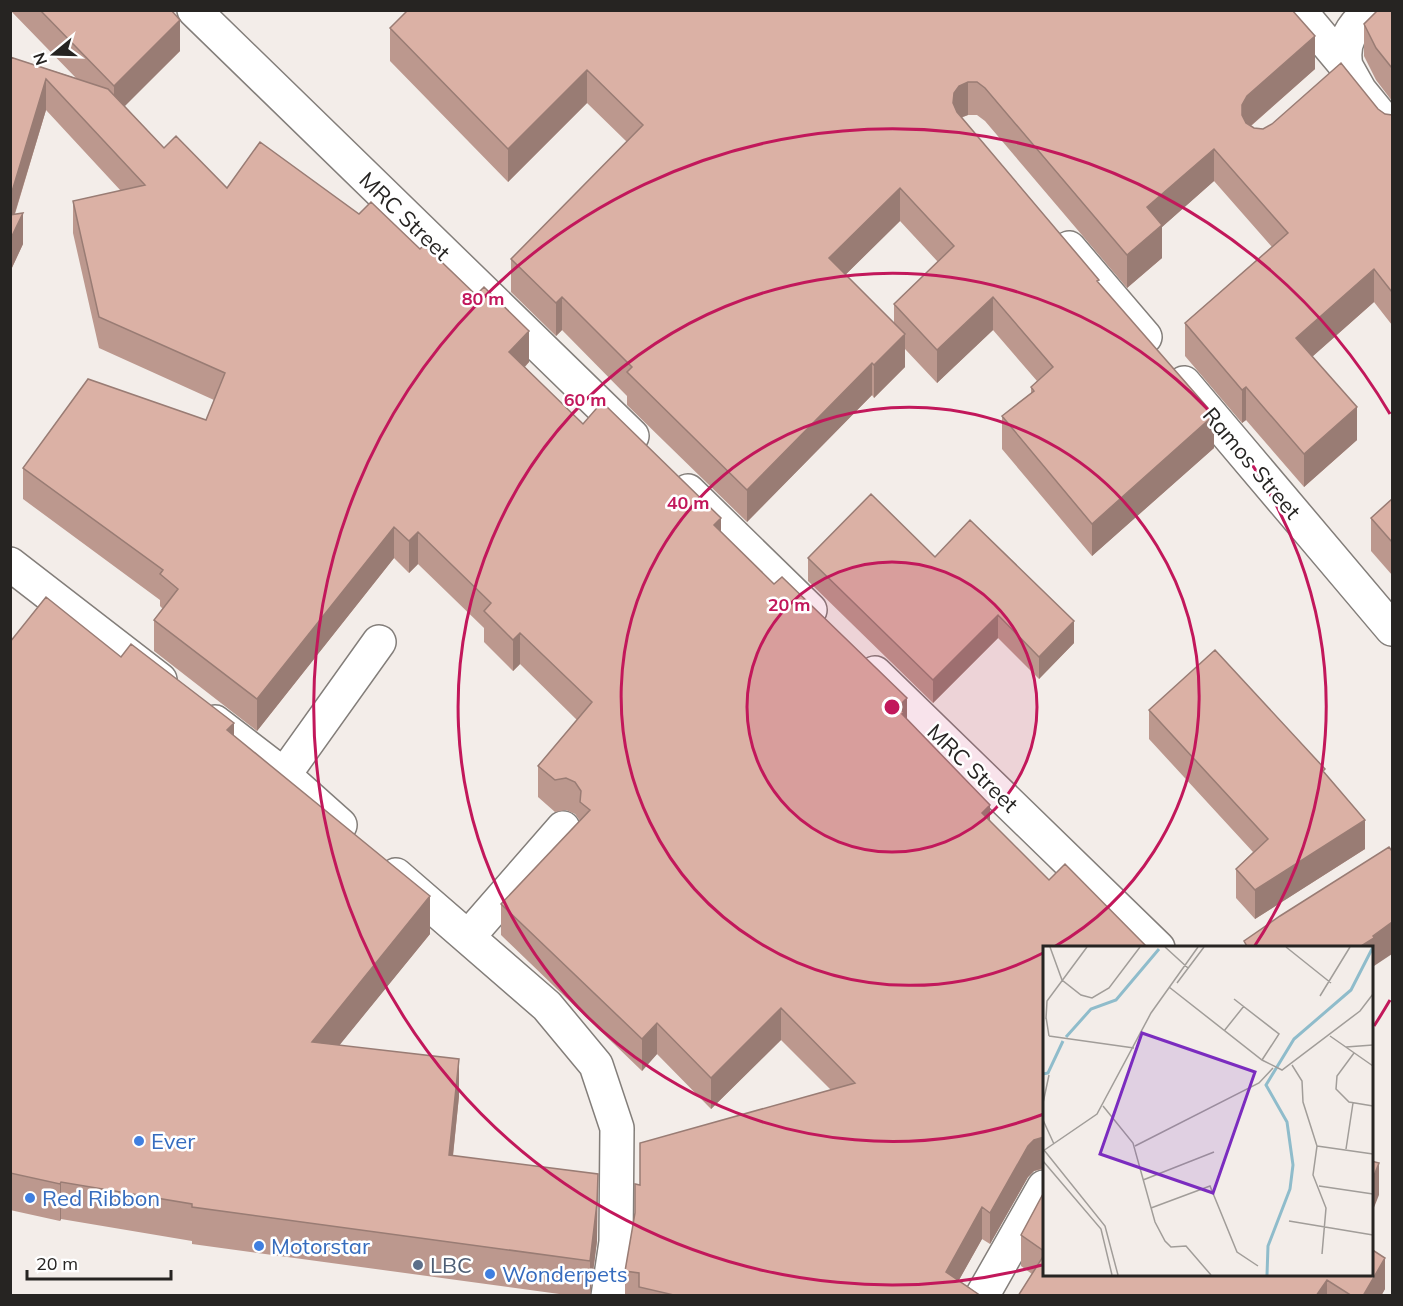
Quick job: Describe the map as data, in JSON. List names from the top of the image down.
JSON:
{
  "streets": {
    "street": ["MRC Street", "Ramos Street"]
  },
  "places": [
    "Ever",
    "Red Ribbon",
    "Motorstar",
    "LBC",
    "Wonderpets"
  ],
  "scale_bar": "20 m",
  "north": "left",
  "rings": [
    "80 m",
    "60 m",
    "40 m",
    "20 m"
  ]
}
